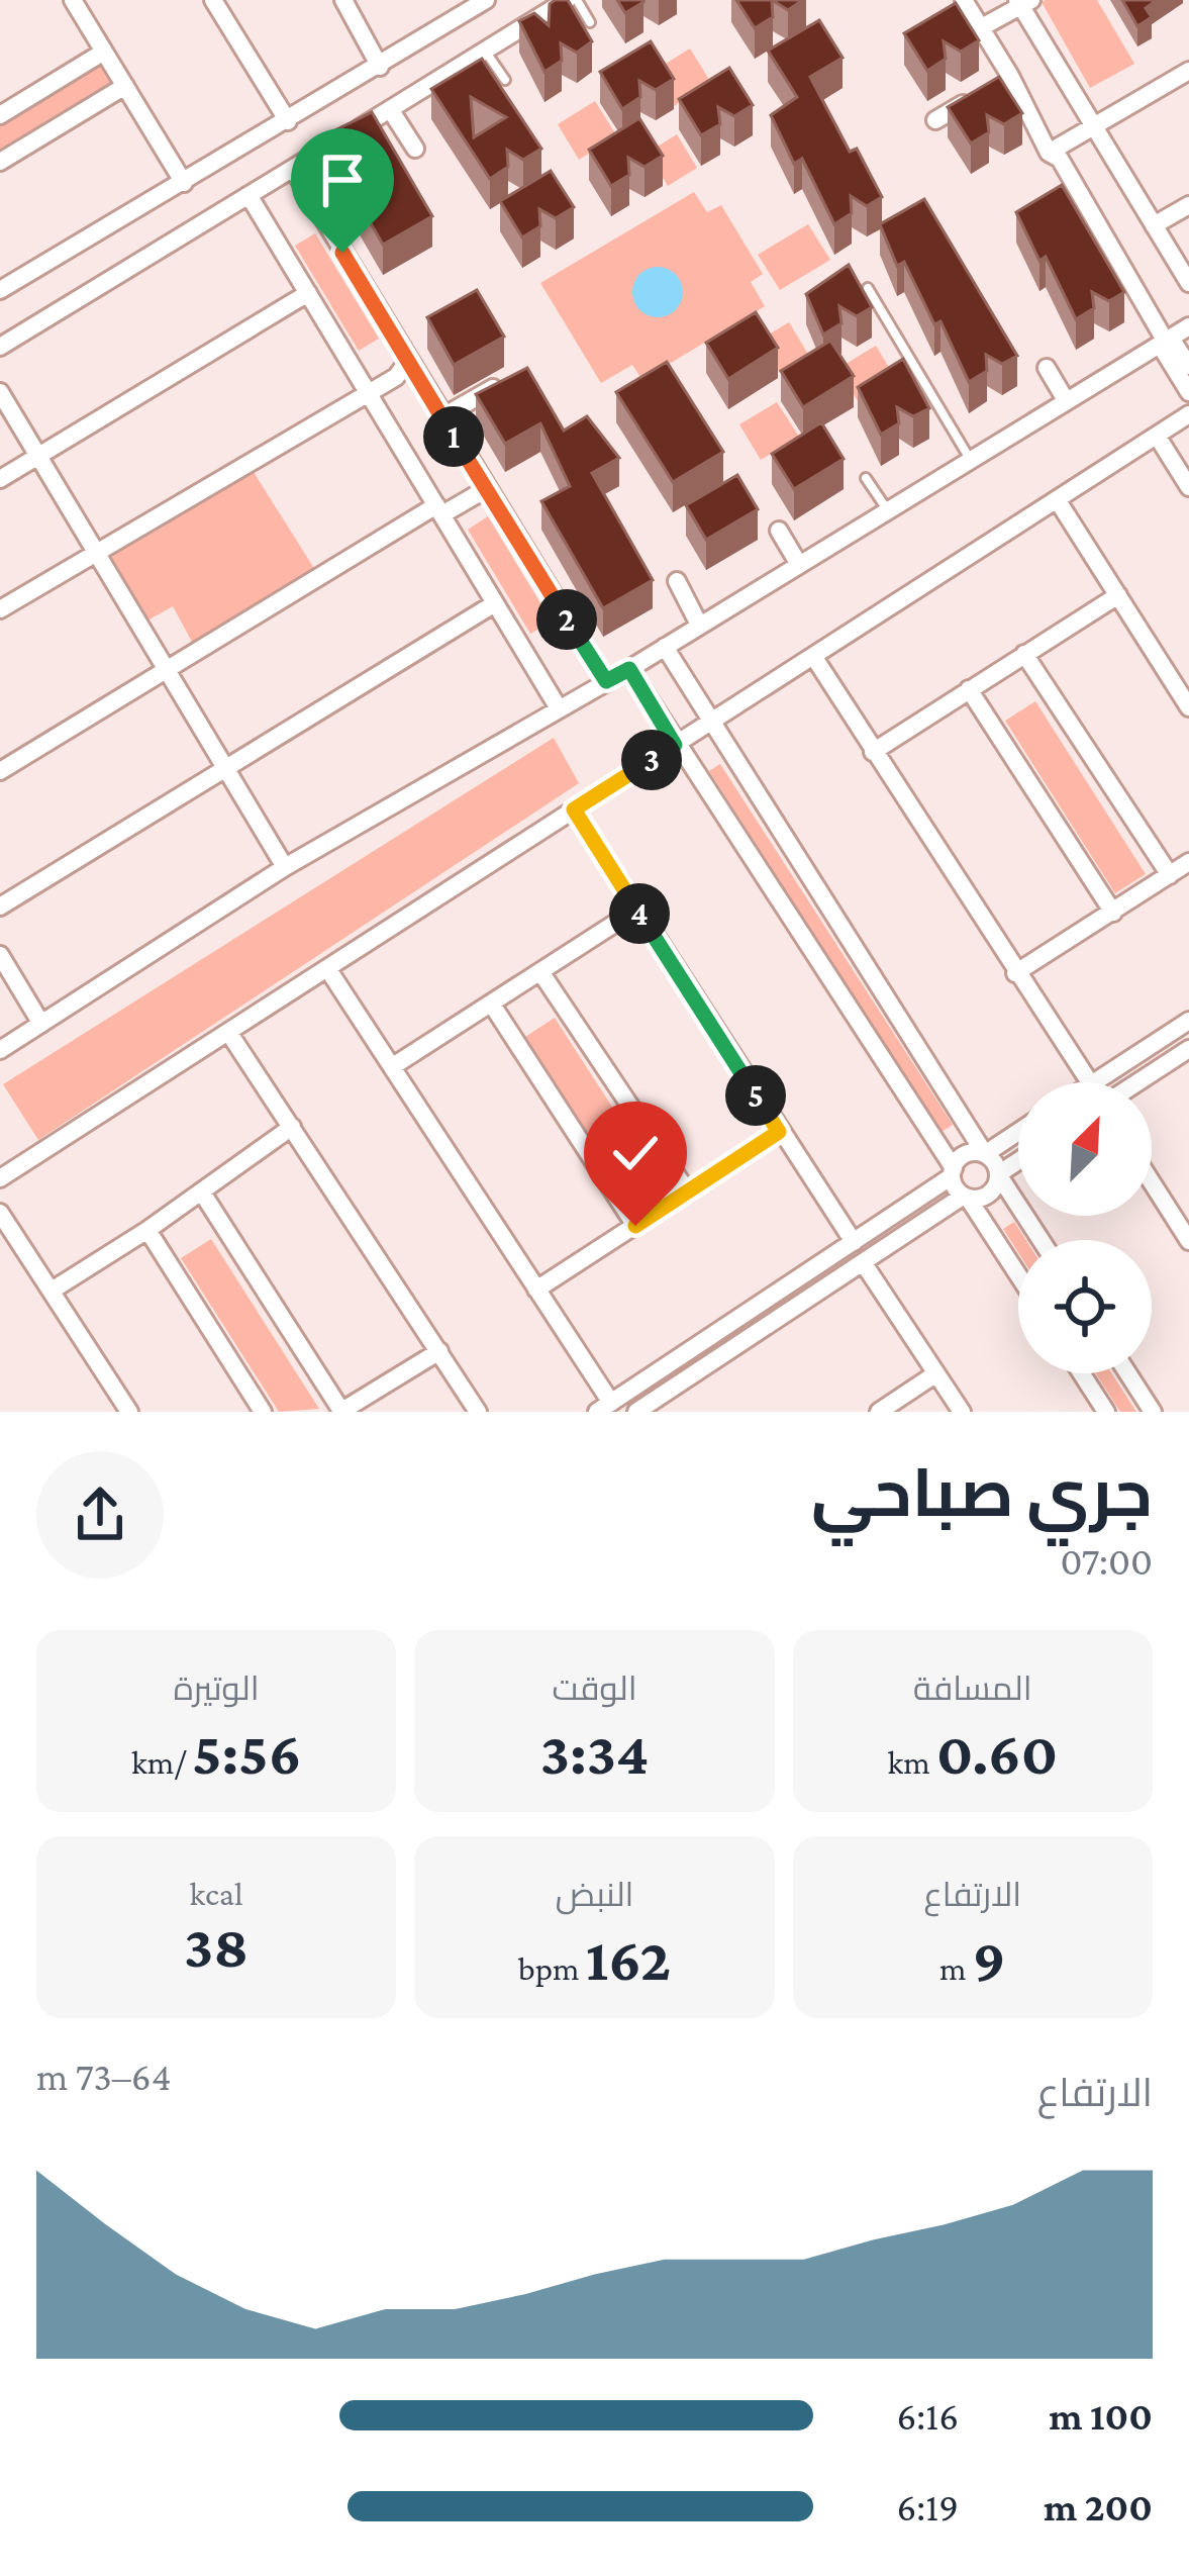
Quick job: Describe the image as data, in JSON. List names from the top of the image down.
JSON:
{
  "north": "top right",
  "page": {
    "pins": [
      "1",
      "2",
      "3",
      "4",
      "5"
    ],
    "heading": ["جري صباحي", "07:00"],
    "stats": [
      ["المسافة", "0.60 km"],
      ["الوقت", "3:34"],
      ["الوتيرة", "5:56 /km"],
      ["الارتفاع", "9 m"],
      ["النبض", "162 bpm"],
      ["kcal", "38"]
    ],
    "chart": ["الارتفاع", "64–73 m"],
    "list": [
      {
        "name": "100 m",
        "note": "6:16"
      },
      {
        "name": "200 m",
        "note": "6:19"
      }
    ]
  }
}
